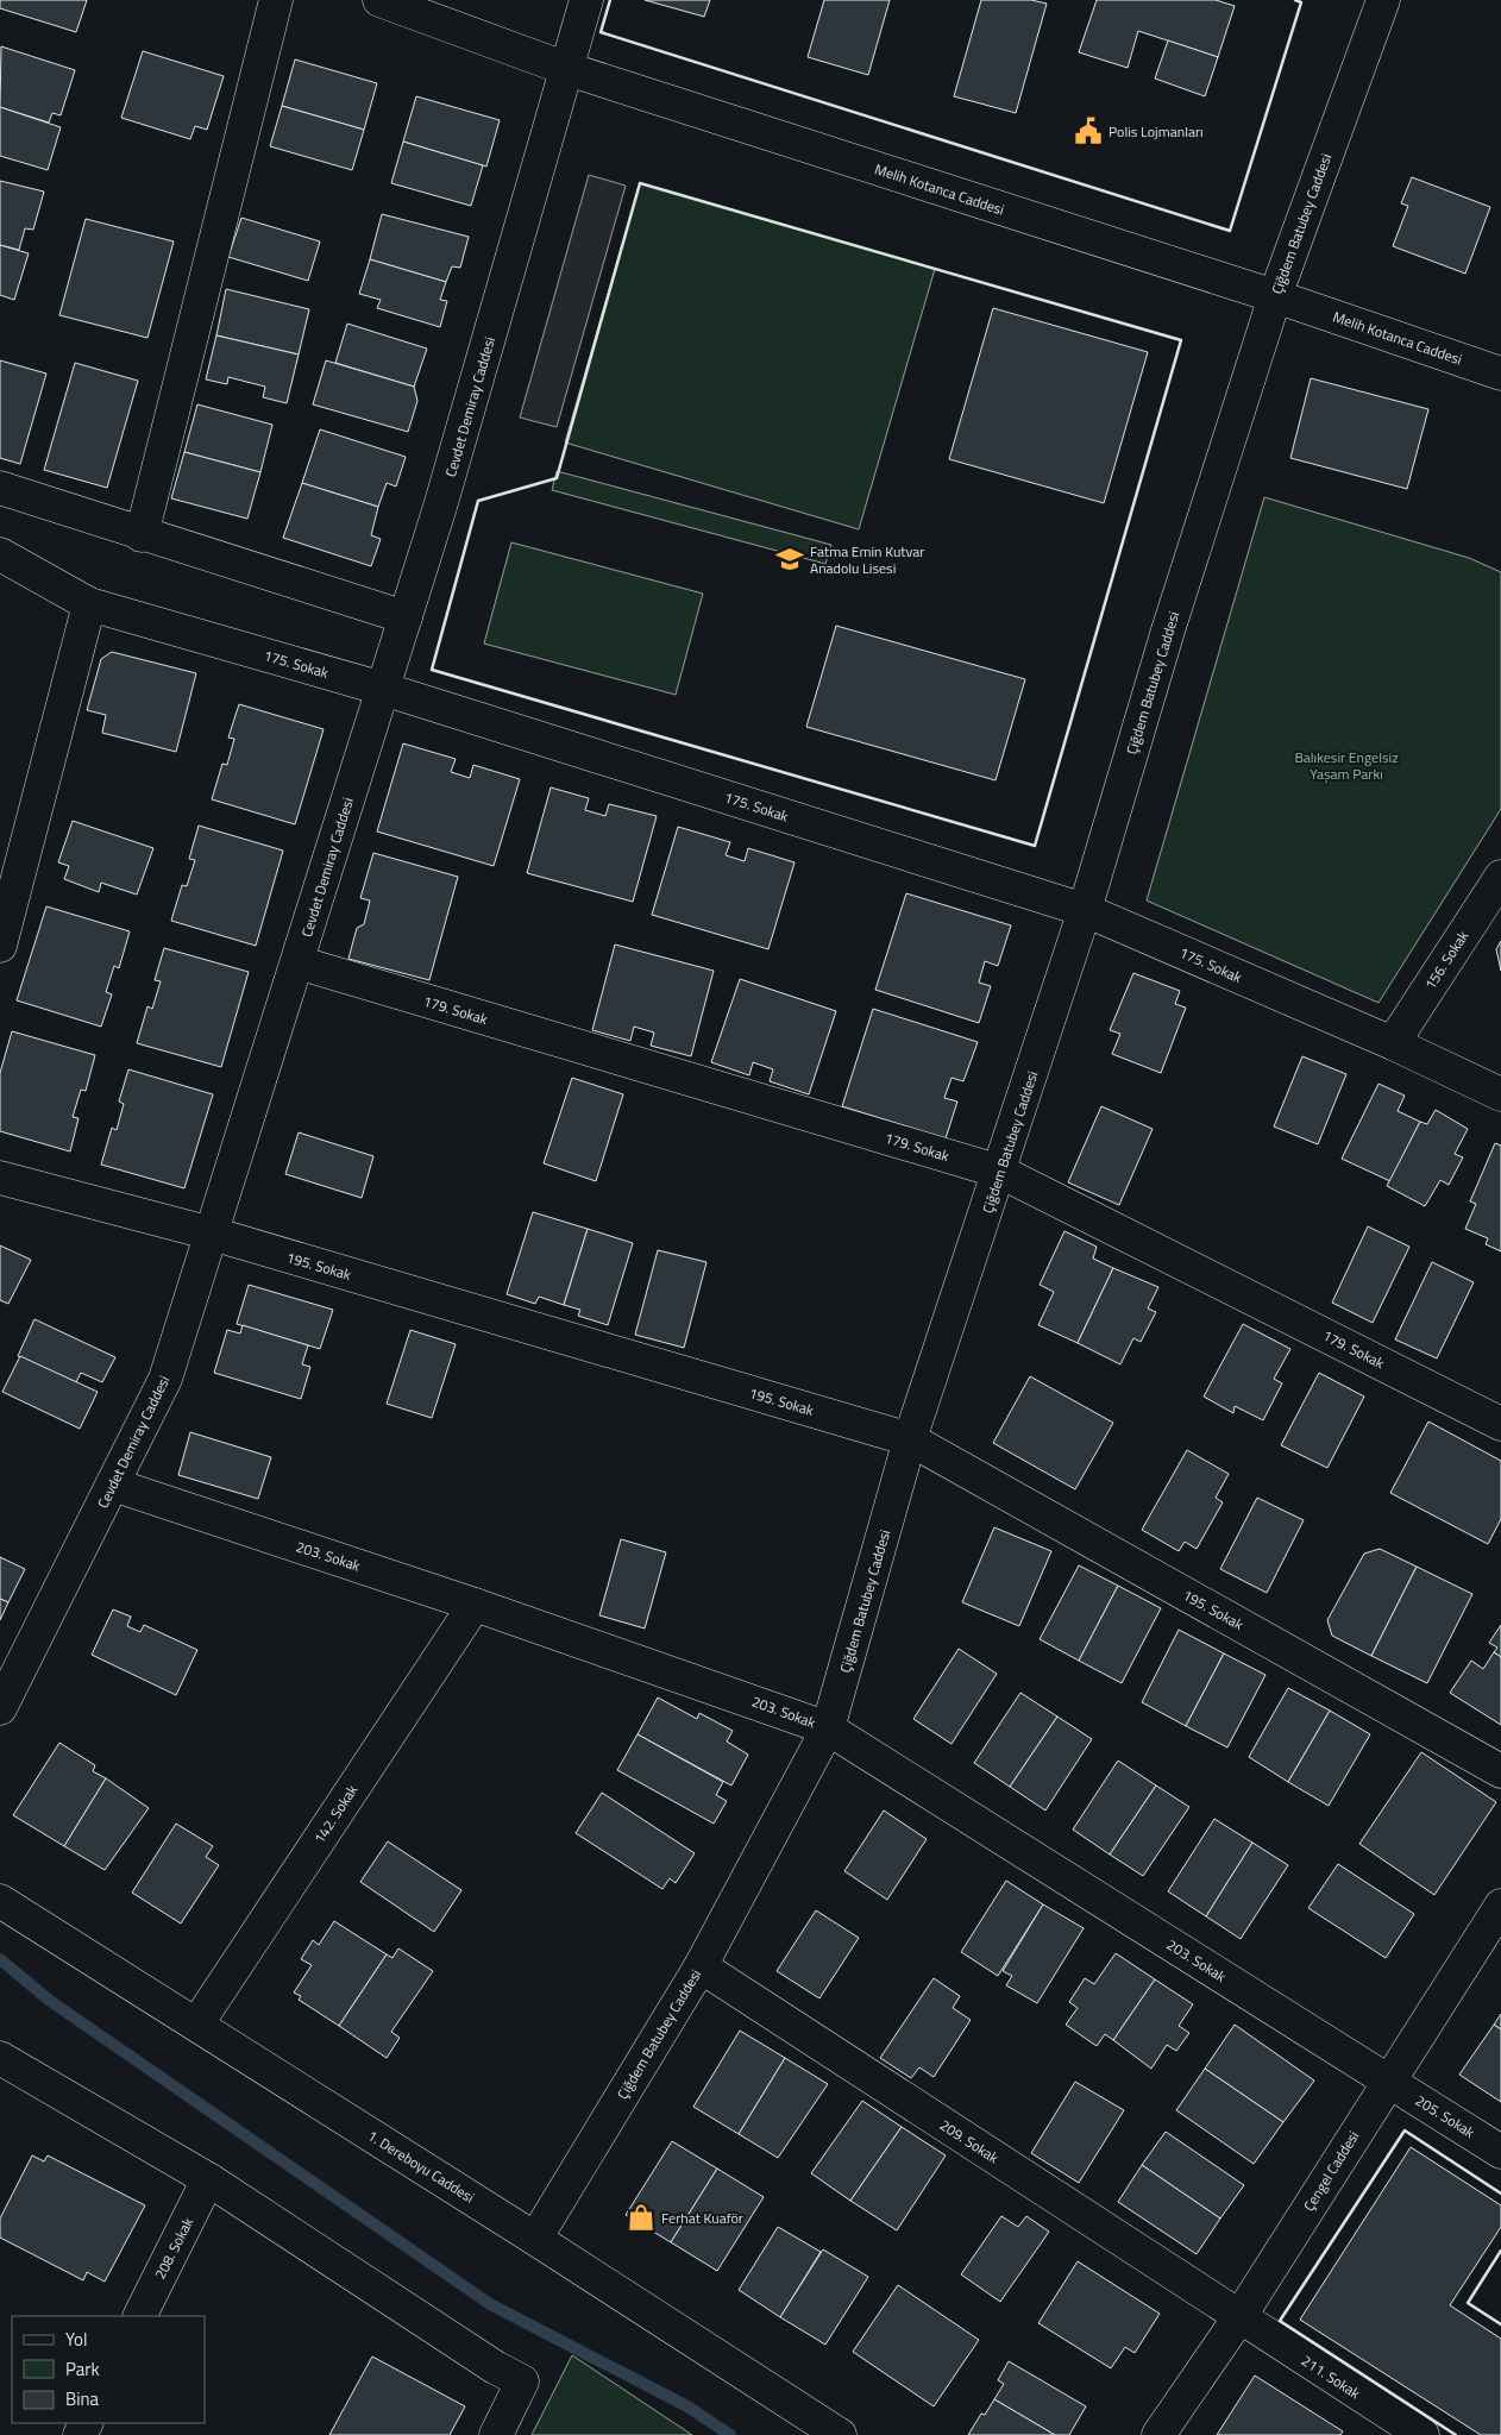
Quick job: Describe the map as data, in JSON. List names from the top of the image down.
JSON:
{
  "streets": {
    "street": [
      "Melih Kotanca Caddesi",
      "Çiğdem Batubey Caddesi",
      "Cevdet Demiray Caddesi",
      "175. Sokak",
      "156. Sokak",
      "179. Sokak",
      "195. Sokak",
      "203. Sokak",
      "142. Sokak",
      "205. Sokak",
      "209. Sokak",
      "1. Dereboyu Caddesi",
      "Çengel Caddesi",
      "208. Sokak",
      "211. Sokak"
    ]
  },
  "crossings": [
    ["Melih Kotanca Caddesi", "Çiğdem Batubey Caddesi"],
    ["Melih Kotanca Caddesi", "Cevdet Demiray Caddesi"],
    ["Çiğdem Batubey Caddesi", "175. Sokak"],
    ["Çiğdem Batubey Caddesi", "179. Sokak"],
    ["Çiğdem Batubey Caddesi", "195. Sokak"],
    ["Çiğdem Batubey Caddesi", "203. Sokak"],
    ["Çiğdem Batubey Caddesi", "209. Sokak"],
    ["Çiğdem Batubey Caddesi", "1. Dereboyu Caddesi"],
    ["Cevdet Demiray Caddesi", "175. Sokak"],
    ["Cevdet Demiray Caddesi", "179. Sokak"],
    ["Cevdet Demiray Caddesi", "195. Sokak"],
    ["Cevdet Demiray Caddesi", "203. Sokak"],
    ["175. Sokak", "156. Sokak"],
    ["203. Sokak", "142. Sokak"],
    ["203. Sokak", "205. Sokak"],
    ["203. Sokak", "Çengel Caddesi"],
    ["142. Sokak", "1. Dereboyu Caddesi"],
    ["205. Sokak", "Çengel Caddesi"],
    ["209. Sokak", "Çengel Caddesi"],
    ["209. Sokak", "211. Sokak"],
    ["Çengel Caddesi", "211. Sokak"]
  ],
  "parks": ["Balıkesir Engelsiz Yaşam Parkı"],
  "places": {
    "public building": ["Polis Lojmanları"],
    "school or university": ["Fatma Emin Kutvar Anadolu Lisesi"],
    "shop": ["Ferhat Kuaför"]
  },
  "legend": ["Yol", "Park", "Bina"]
}
